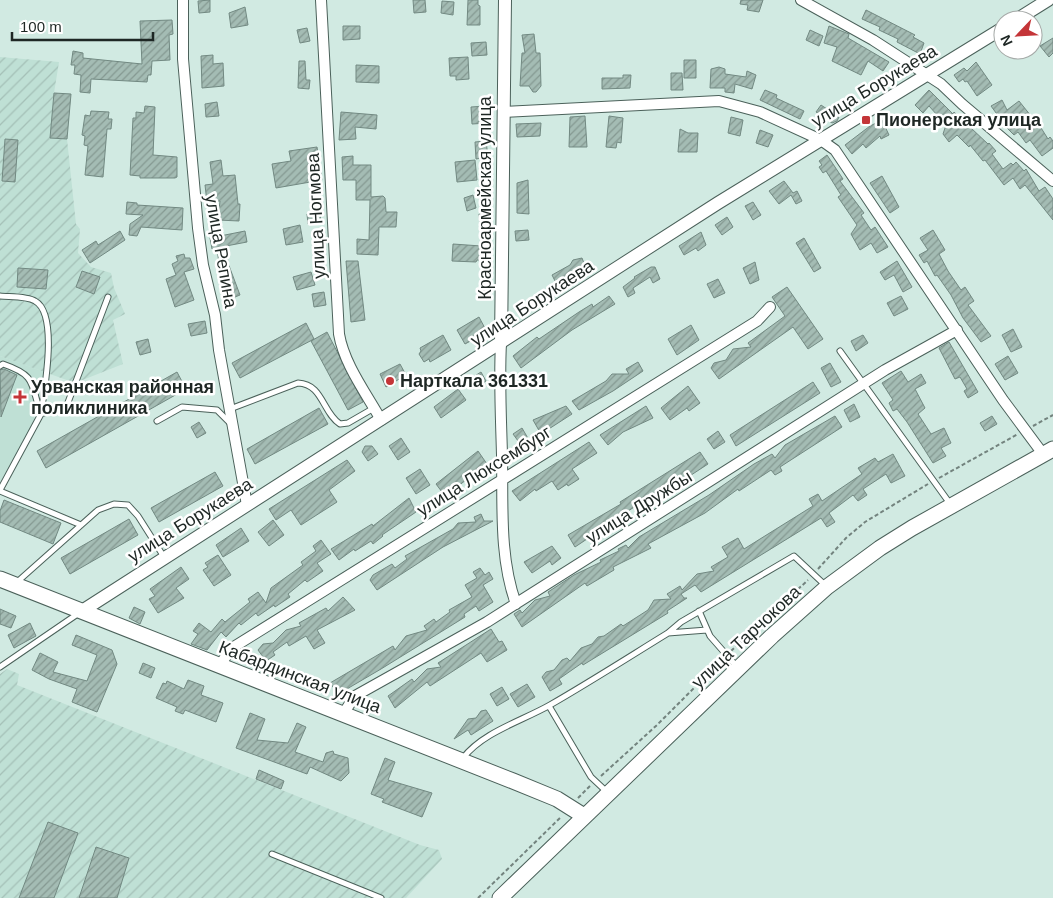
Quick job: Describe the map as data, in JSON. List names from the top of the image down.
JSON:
{
  "streets": {
    "main road": ["улица Тарчокова", "Кабардинская улица"],
    "street": [
      "улица Борукаева",
      "Красноармейская улица",
      "улица Ногмова",
      "улица Репина",
      "улица Люксембург",
      "улица Дружбы"
    ]
  },
  "crossings": [
    ["улица Борукаева", "Красноармейская улица"],
    ["улица Борукаева", "улица Ногмова"],
    ["улица Борукаева", "улица Репина"],
    ["улица Борукаева", "Кабардинская улица"],
    ["Красноармейская улица", "улица Люксембург"],
    ["Красноармейская улица", "улица Дружбы"],
    ["улица Люксембург", "Кабардинская улица"],
    ["улица Дружбы", "Кабардинская улица"],
    ["улица Тарчокова", "Кабардинская улица"]
  ],
  "places": {
    "transit": ["Пионерская улица"],
    "other": ["Нарткала 361331"],
    "health": ["Урванская районная поликлиника"]
  },
  "scale_bar": "100 m",
  "north": "bottom left"
}
